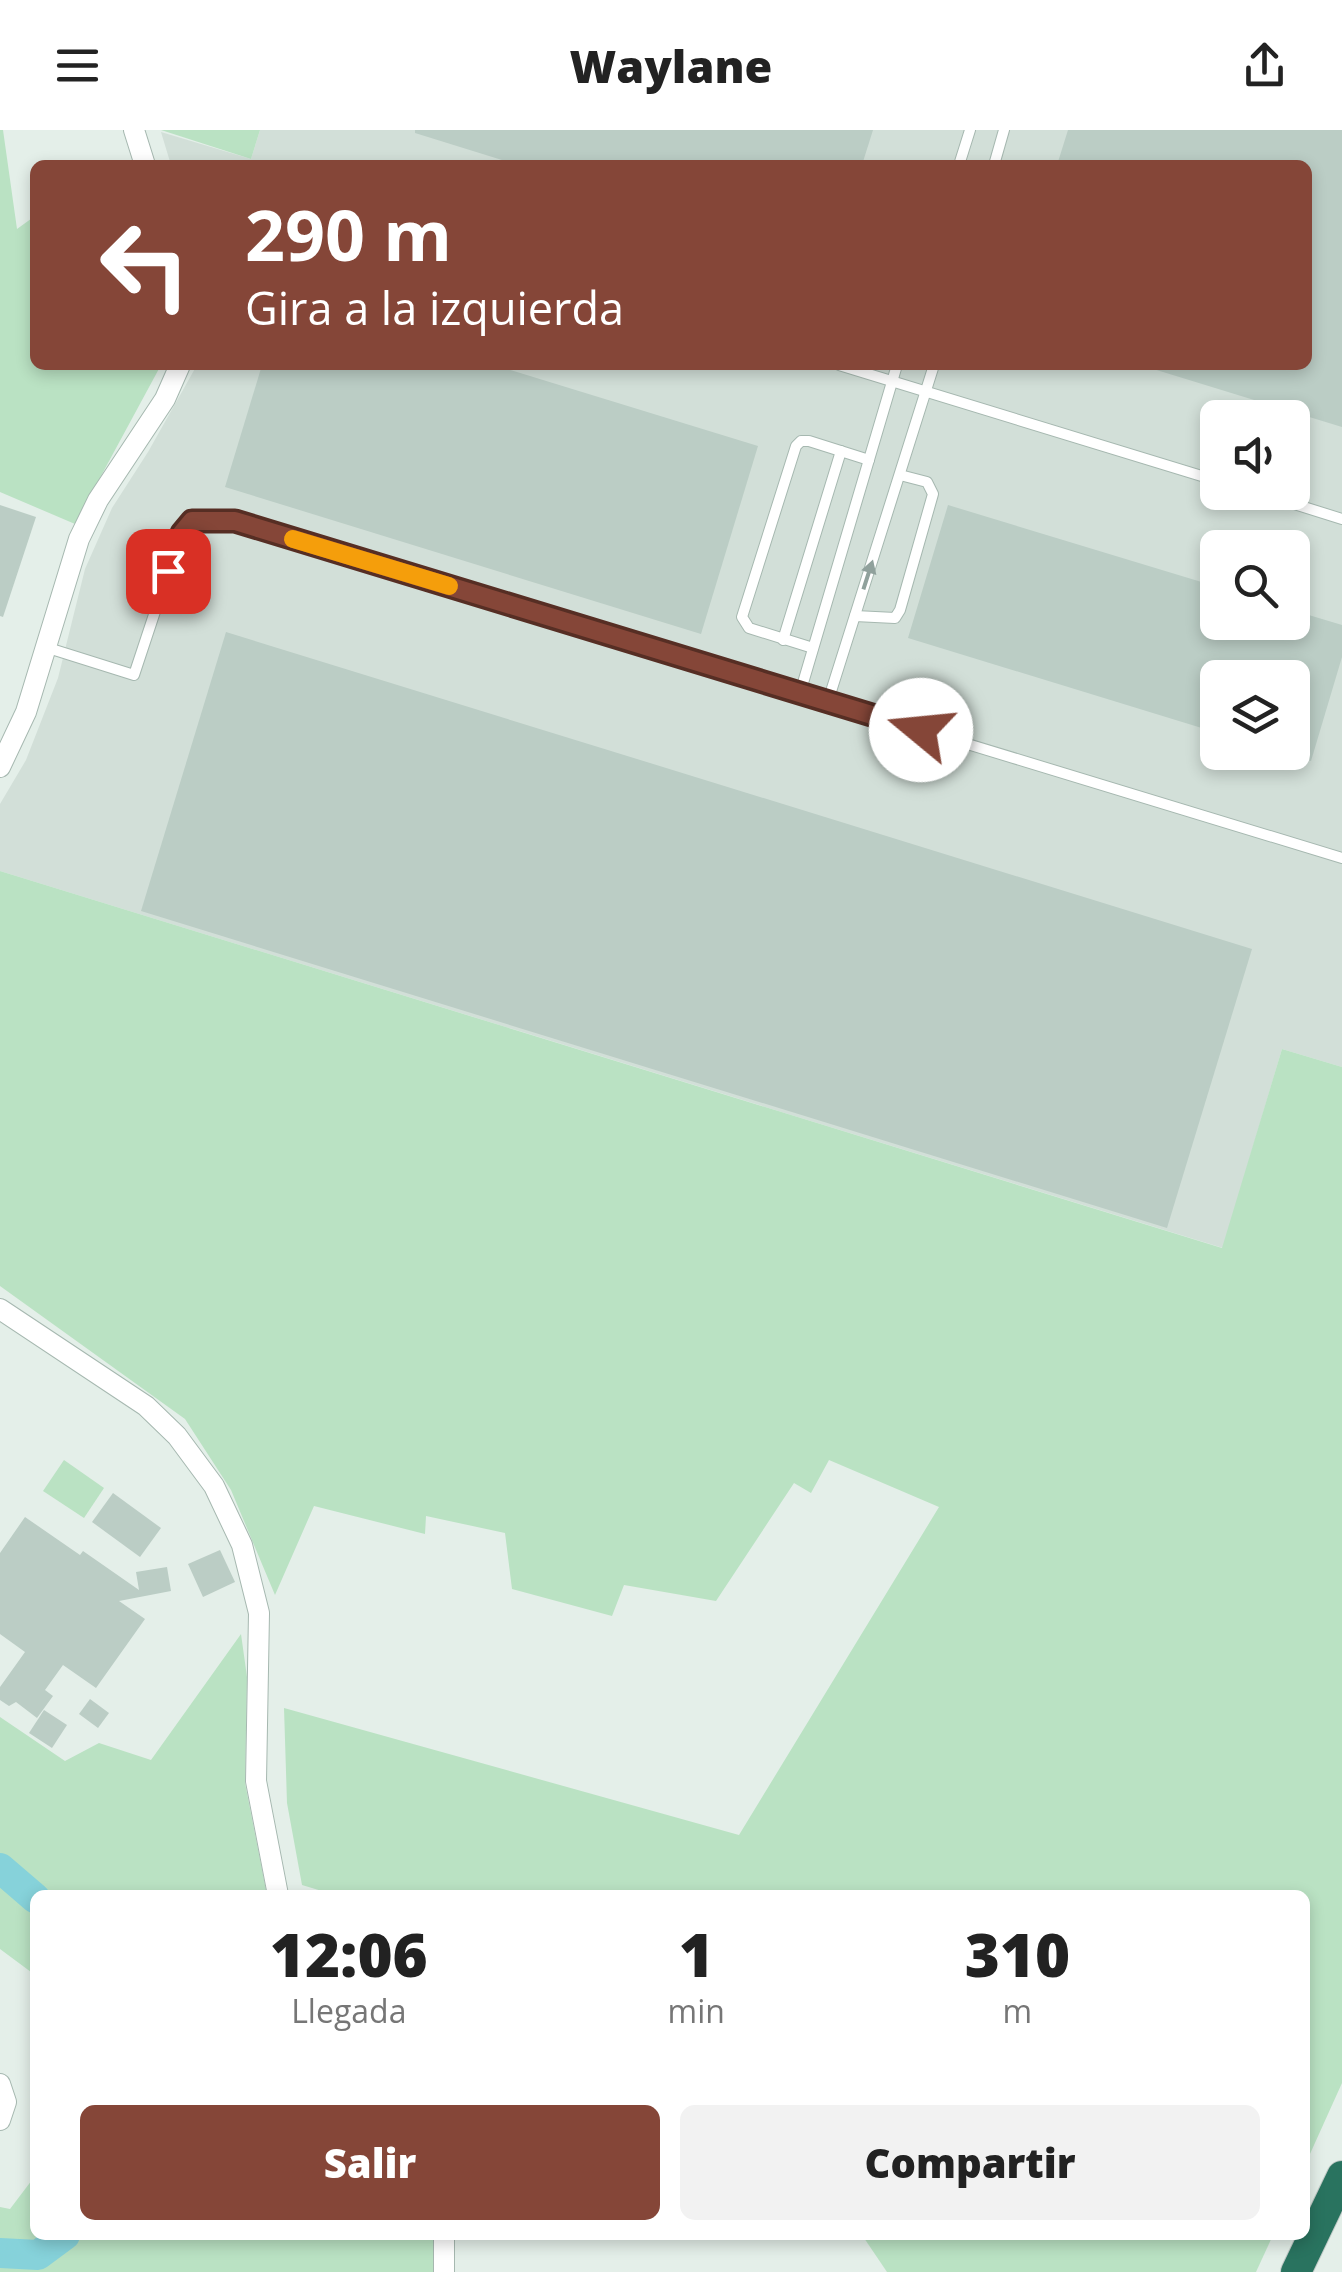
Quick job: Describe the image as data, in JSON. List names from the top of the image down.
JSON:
{
  "page": {
    "header": "Waylane",
    "turn": ["290 m", "Gira a la izquierda"],
    "eta": [
      "12:06",
      "Llegada",
      "1",
      "min",
      "310",
      "m"
    ],
    "buttons": ["Salir", "Compartir"]
  }
}
